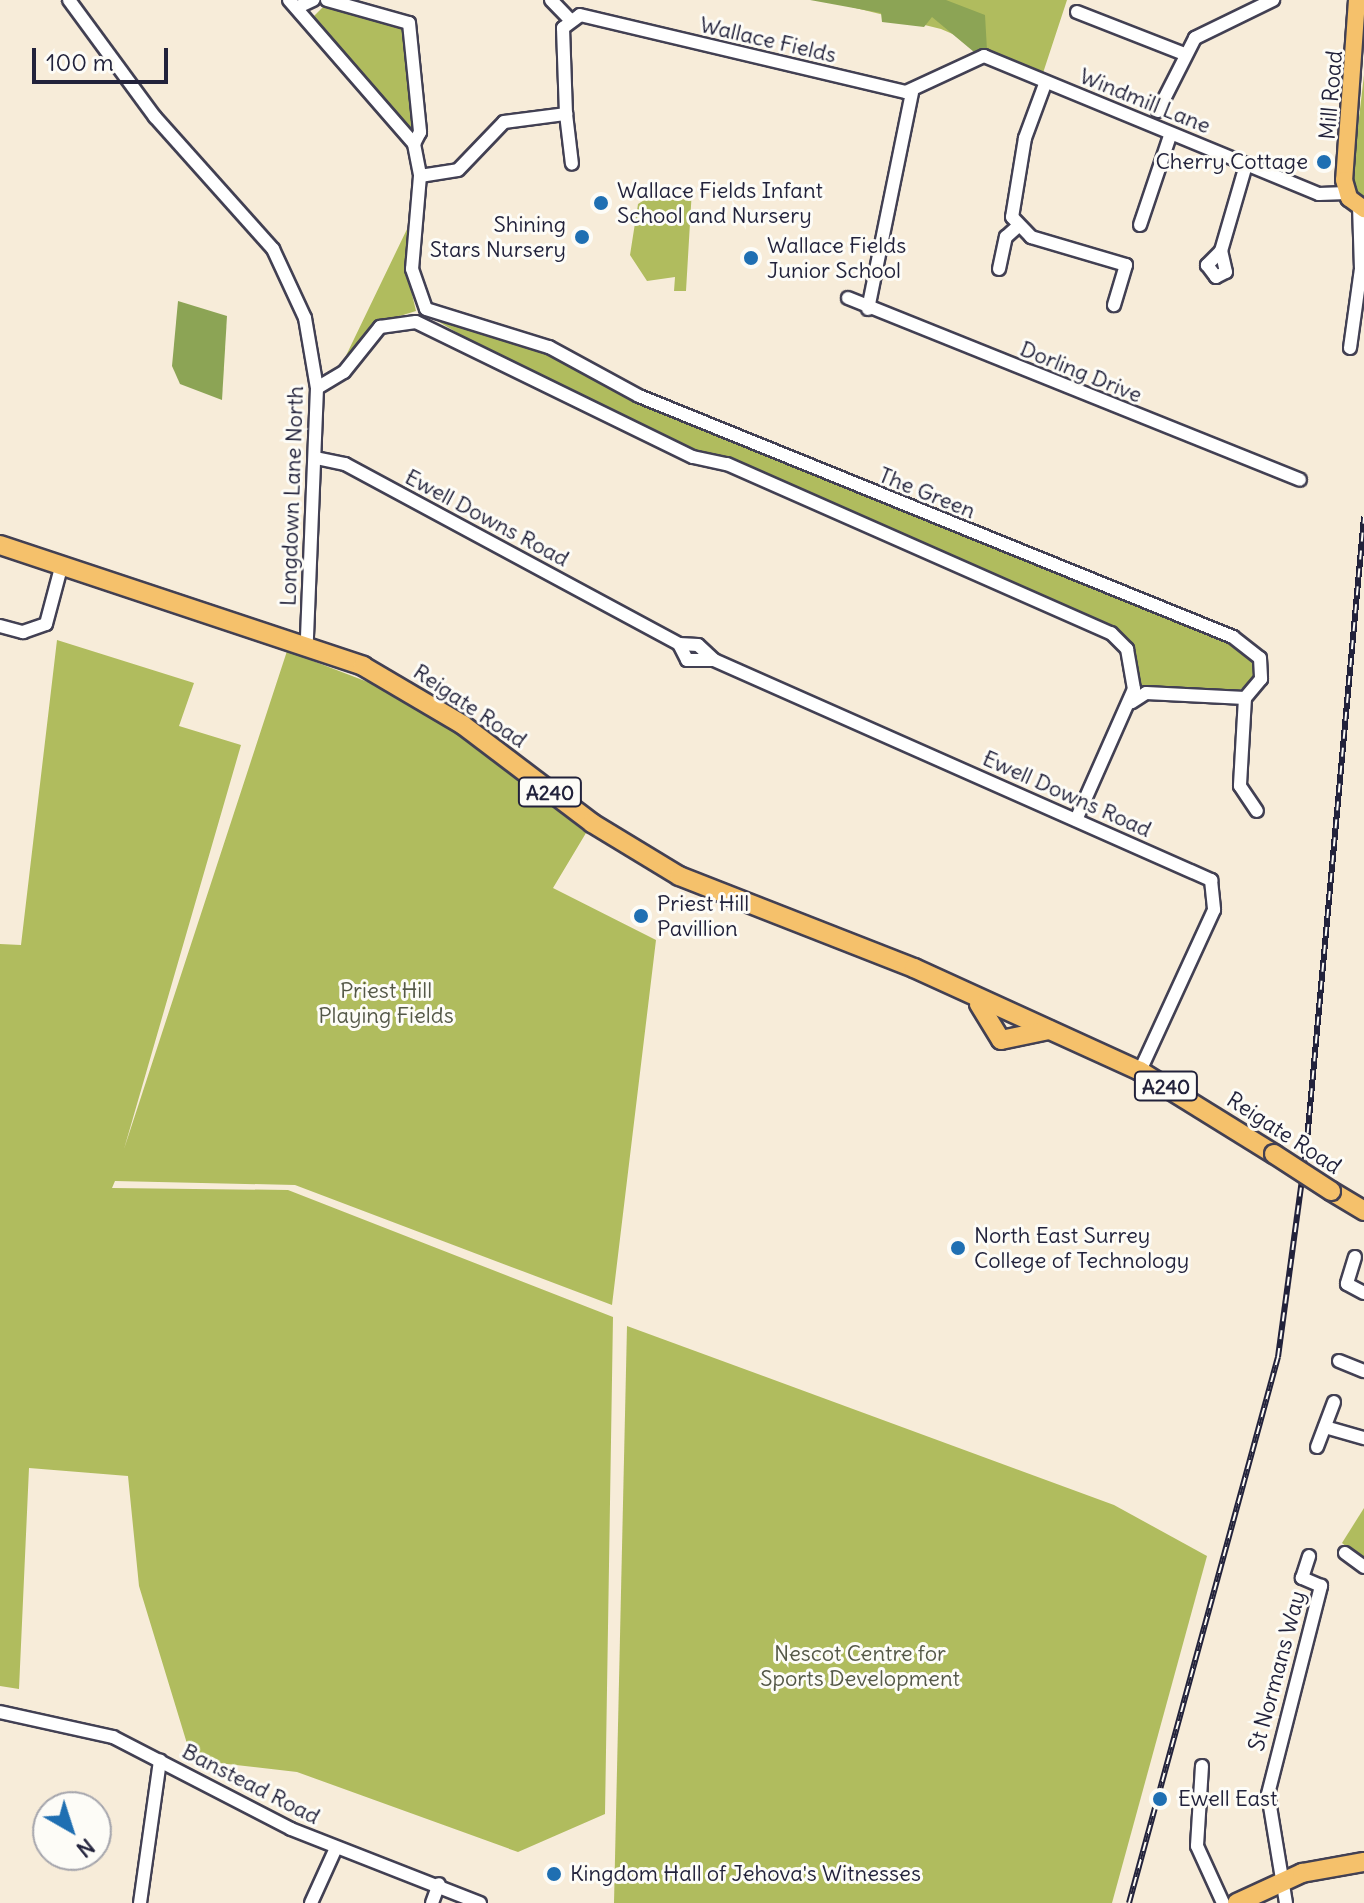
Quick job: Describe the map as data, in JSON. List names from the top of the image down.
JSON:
{
  "streets": {
    "highway": ["Reigate Road", "A240"],
    "main road": ["Mill Road"],
    "street": [
      "Wallace Fields",
      "Windmill Lane",
      "Dorling Drive",
      "The Green",
      "Longdown Lane North",
      "Ewell Downs Road",
      "St Normans Way",
      "Banstead Road"
    ]
  },
  "crossings": [
    ["Wallace Fields", "Windmill Lane"],
    ["Mill Road", "Windmill Lane"],
    ["Longdown Lane North", "Ewell Downs Road"],
    ["Longdown Lane North", "Reigate Road"],
    ["Ewell Downs Road", "Reigate Road"]
  ],
  "parks": ["Priest Hill Playing Fields", "Nescot Centre for Sports Development"],
  "places": [
    "Cherry Cottage",
    "Wallace Fields Infant School and Nursery",
    "Shining Stars Nursery",
    "Wallace Fields Junior School",
    "Priest Hill Pavillion",
    "North East Surrey College of Technology",
    "Ewell East",
    "Kingdom Hall of Jehova's Witnesses"
  ],
  "scale_bar": "100 m",
  "north": "bottom right"
}
